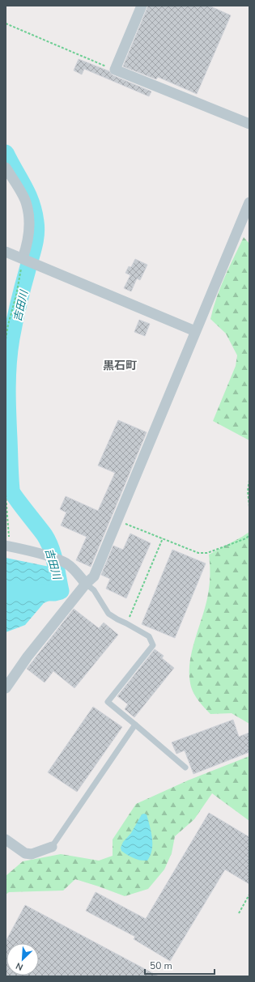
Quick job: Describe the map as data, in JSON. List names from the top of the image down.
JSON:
{
  "districts": ["黒石町"],
  "water": ["吉田川"],
  "scale_bar": "50 m",
  "north": "bottom left"
}
